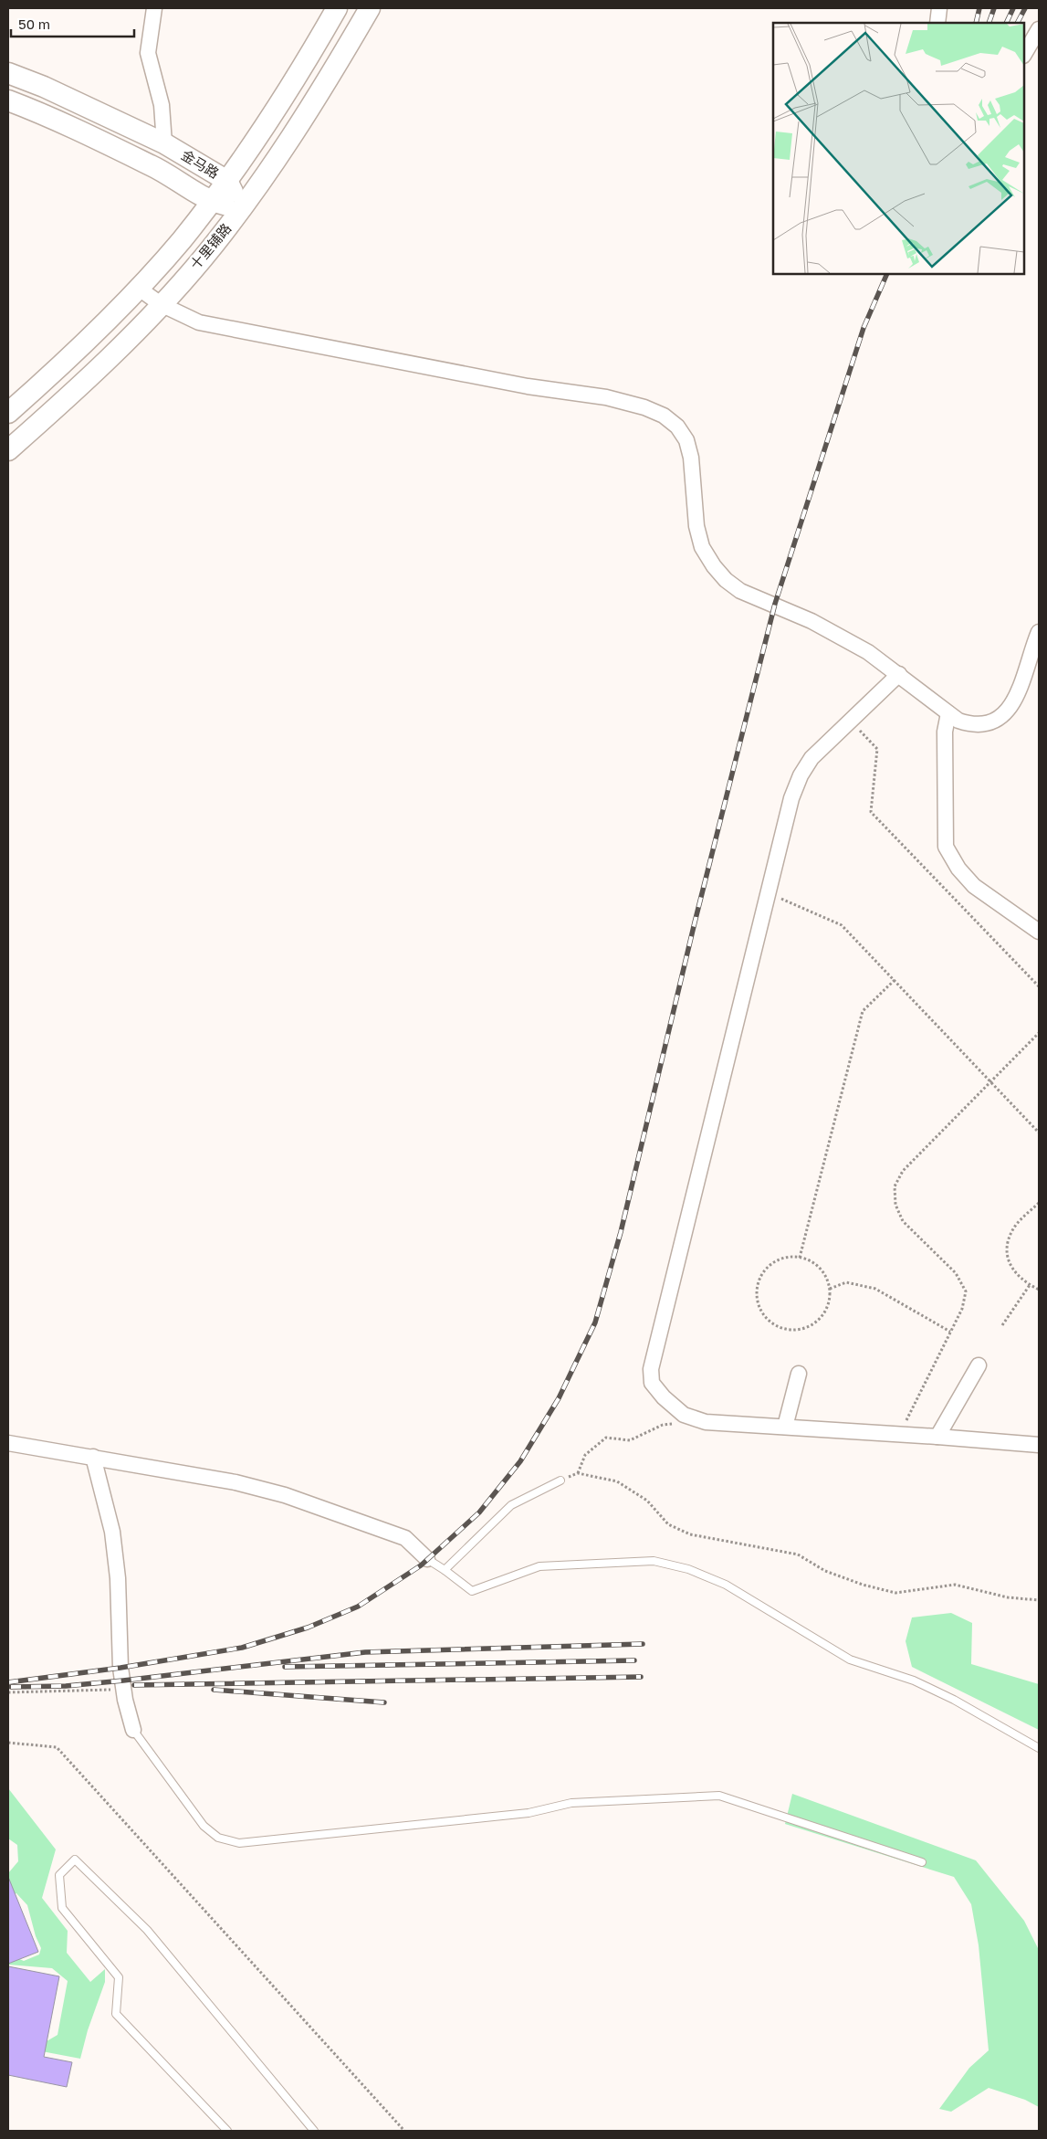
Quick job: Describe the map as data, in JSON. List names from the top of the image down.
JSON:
{
  "streets": {
    "main road": ["金马路", "十里铺路"]
  },
  "crossings": [
    ["金马路", "十里铺路"]
  ],
  "scale_bar": "50 m"
}
